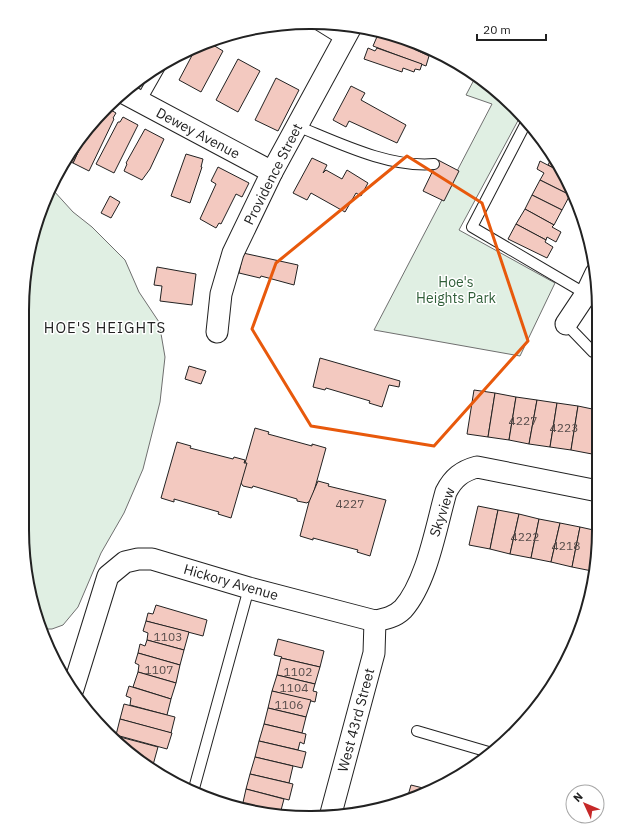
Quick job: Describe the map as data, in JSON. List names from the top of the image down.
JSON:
{
  "streets": {
    "street": [
      "Dewey Avenue",
      "Providence Street",
      "Skyview",
      "Hickory Avenue",
      "West 43rd Street"
    ]
  },
  "crossings": [
    ["Dewey Avenue", "Providence Street"],
    ["Skyview", "Hickory Avenue"],
    ["Skyview", "West 43rd Street"],
    ["Hickory Avenue", "West 43rd Street"]
  ],
  "districts": ["HOE'S HEIGHTS"],
  "parks": ["Hoe's Heights Park"],
  "house_numbers": [
    "4227",
    "4223",
    "4227",
    "4222",
    "4218",
    "1103",
    "1107",
    "1102",
    "1104",
    "1106"
  ],
  "scale_bar": "20 m",
  "north": "top left"
}
